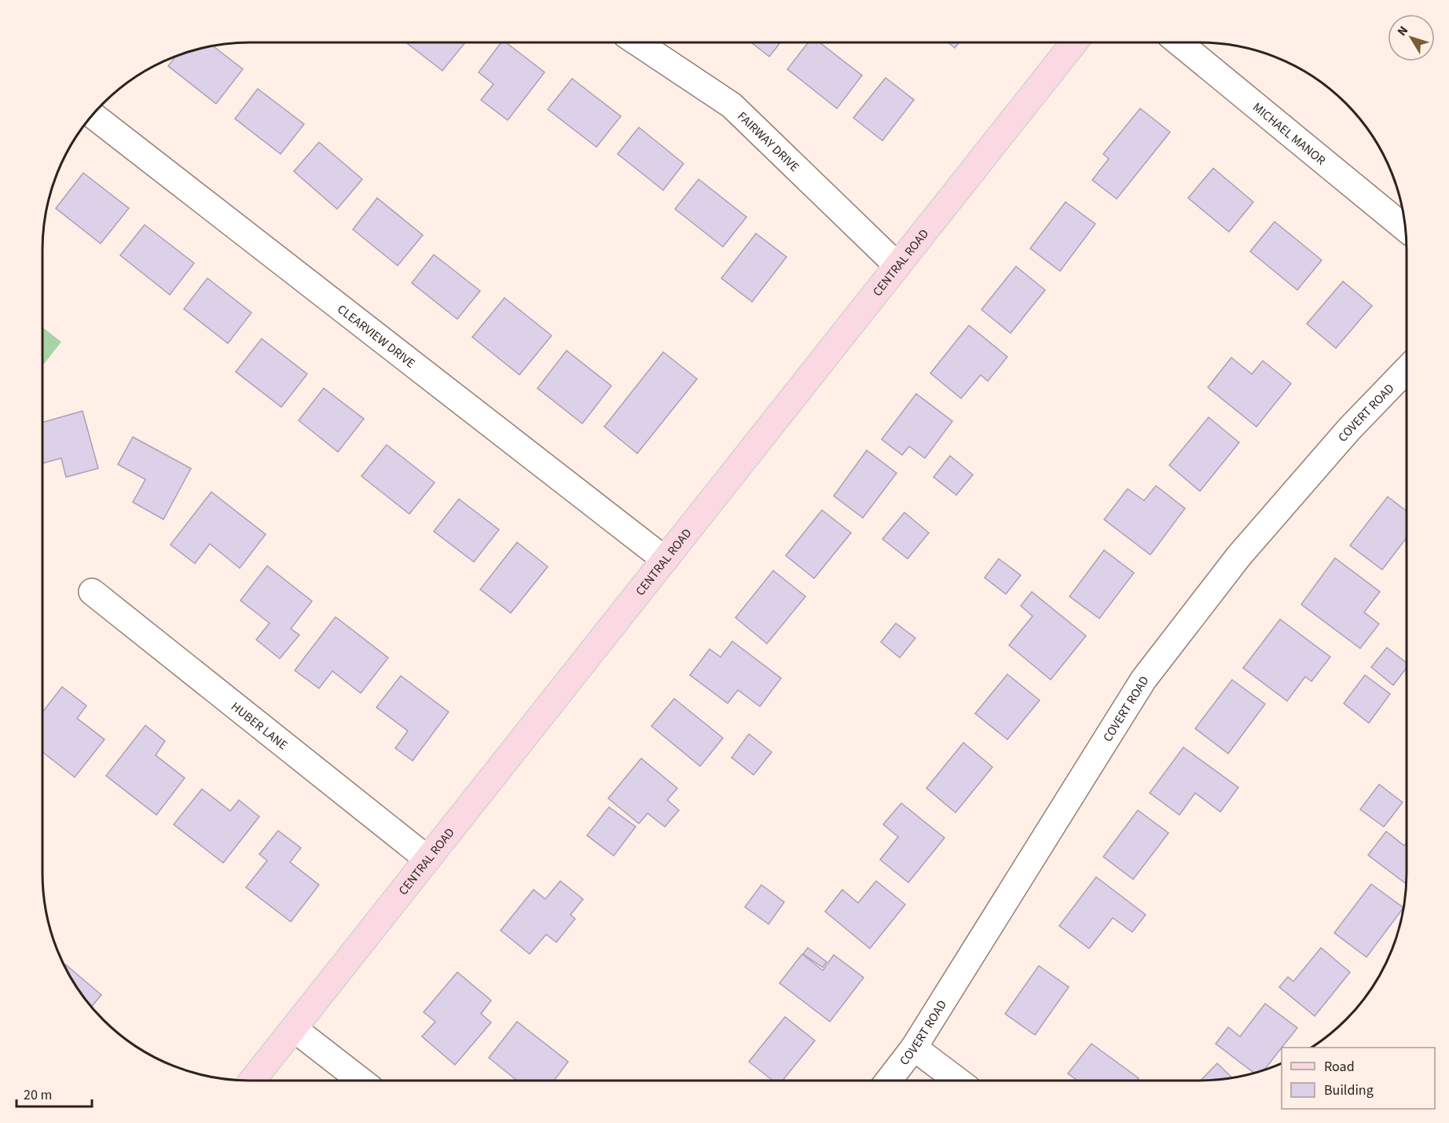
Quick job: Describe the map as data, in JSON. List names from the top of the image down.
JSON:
{
  "streets": {
    "main road": ["CENTRAL ROAD"],
    "street": [
      "MICHAEL MANOR",
      "FAIRWAY DRIVE",
      "CLEARVIEW DRIVE",
      "COVERT ROAD",
      "HUBER LANE"
    ]
  },
  "crossings": [
    ["FAIRWAY DRIVE", "CENTRAL ROAD"],
    ["CENTRAL ROAD", "CLEARVIEW DRIVE"],
    ["CENTRAL ROAD", "HUBER LANE"]
  ],
  "legend": ["Road", "Building"],
  "scale_bar": "20 m",
  "north": "top left"
}
